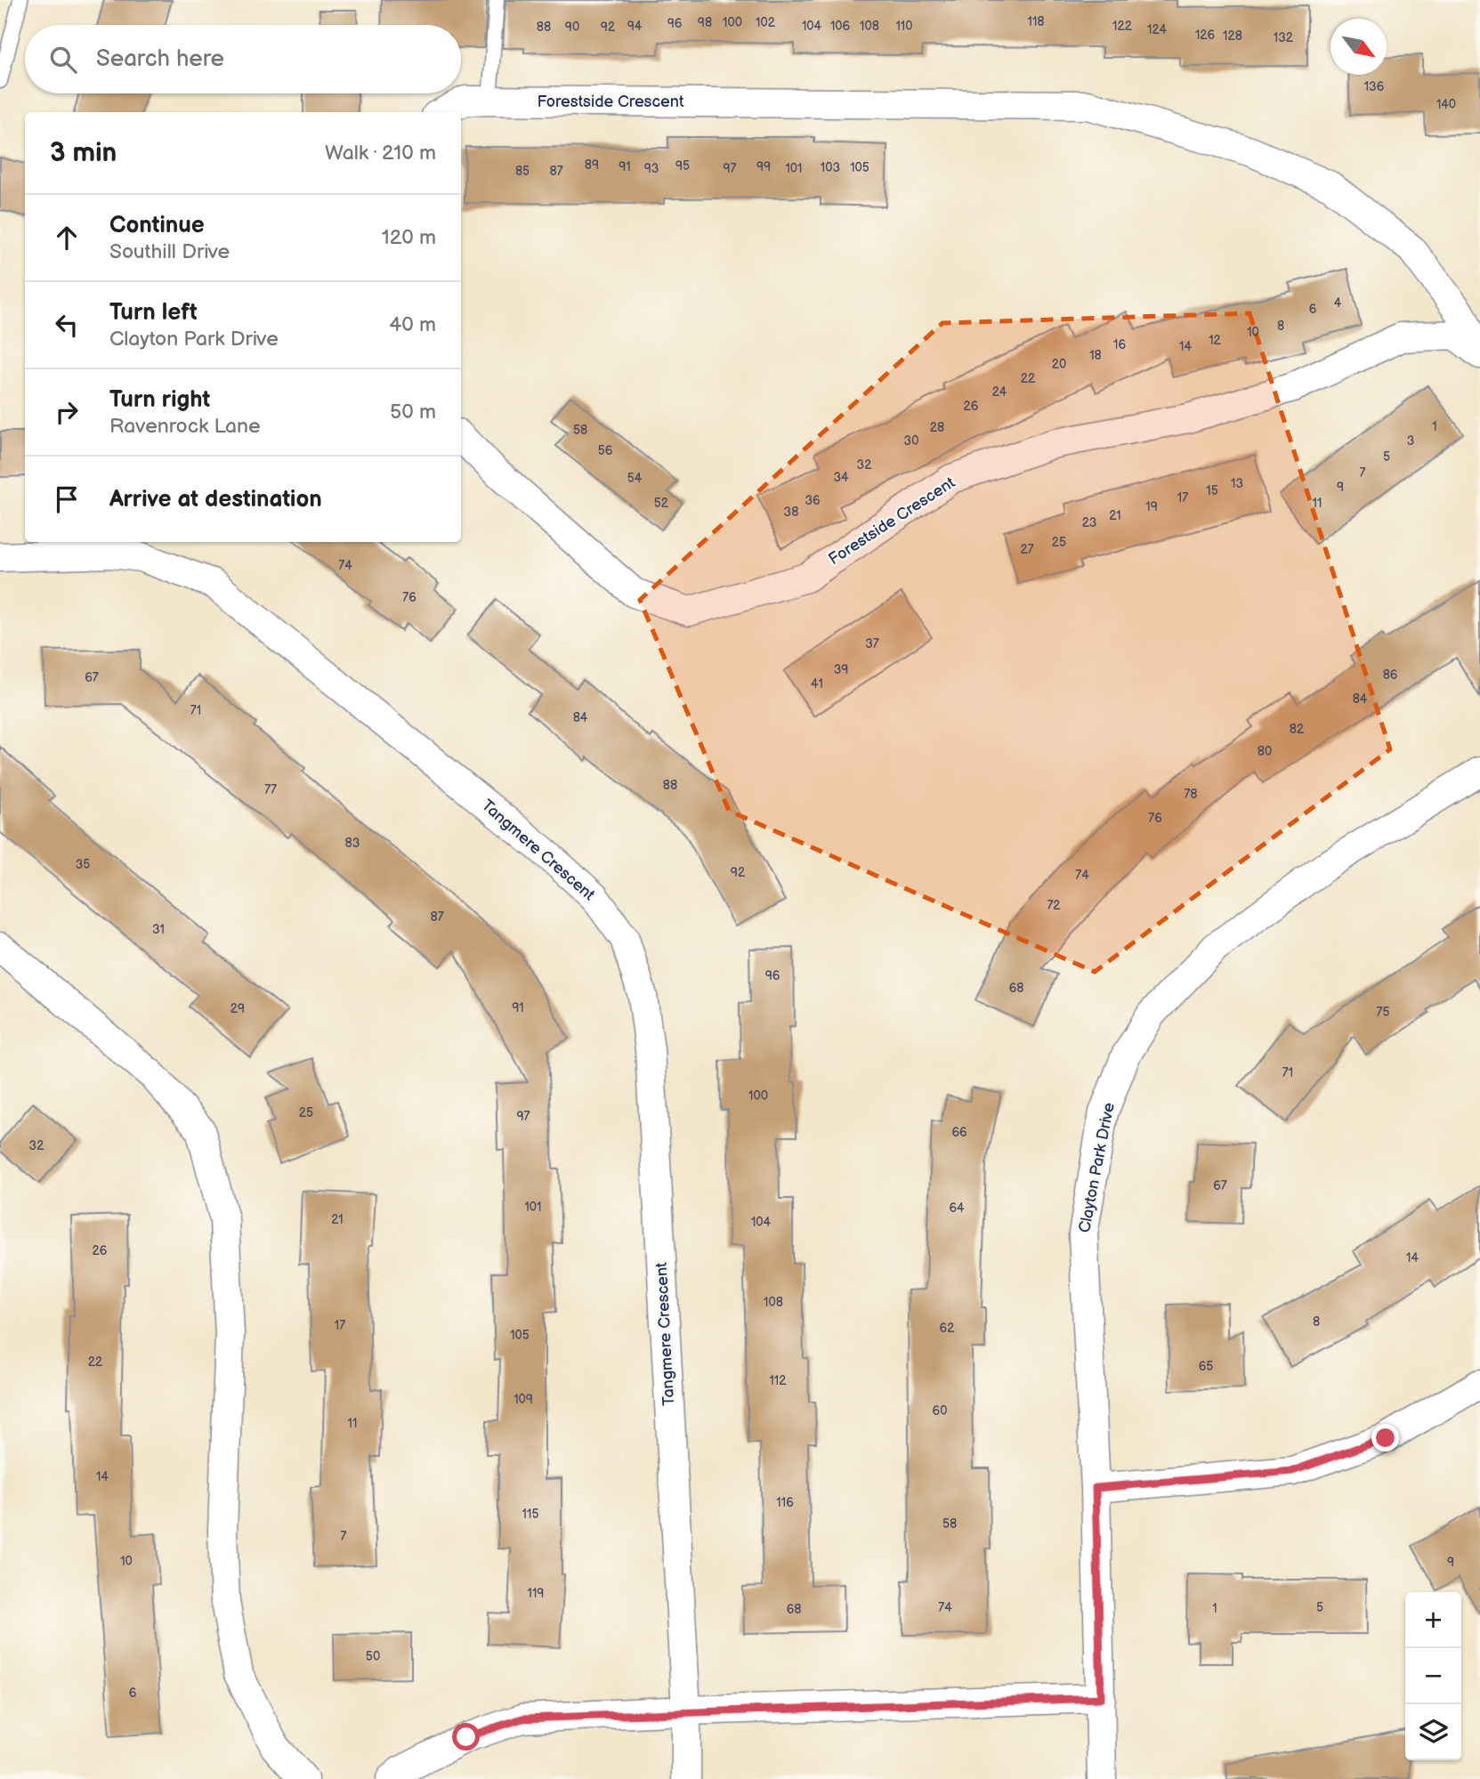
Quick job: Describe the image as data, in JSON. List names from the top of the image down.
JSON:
{
  "streets": {
    "street": ["Forestside Crescent", "Tangmere Crescent", "Clayton Park Drive"]
  },
  "house_numbers": [
    "118",
    "98",
    "100",
    "102",
    "96",
    "94",
    "104",
    "106",
    "108",
    "110",
    "122",
    "88",
    "90",
    "92",
    "124",
    "126",
    "128",
    "132",
    "136",
    "140",
    "89",
    "95",
    "91",
    "99",
    "103",
    "105",
    "93",
    "97",
    "101",
    "85",
    "87",
    "4",
    "6",
    "8",
    "10",
    "12",
    "16",
    "14",
    "18",
    "20",
    "22",
    "24",
    "26",
    "1",
    "28",
    "58",
    "30",
    "3",
    "56",
    "5",
    "32",
    "7",
    "34",
    "54",
    "13",
    "9",
    "15",
    "17",
    "36",
    "52",
    "11",
    "19",
    "38",
    "21",
    "23",
    "25",
    "27",
    "74",
    "76",
    "37",
    "39",
    "86",
    "67",
    "41",
    "84",
    "71",
    "84",
    "82",
    "80",
    "88",
    "77",
    "78",
    "76",
    "83",
    "35",
    "92",
    "74",
    "72",
    "87",
    "31",
    "96",
    "68",
    "91",
    "29",
    "75",
    "71",
    "100",
    "25",
    "97",
    "66",
    "32",
    "67",
    "101",
    "64",
    "21",
    "104",
    "26",
    "14",
    "108",
    "8",
    "17",
    "62",
    "105",
    "22",
    "65",
    "112",
    "109",
    "60",
    "11",
    "14",
    "116",
    "115",
    "58",
    "7",
    "10",
    "9",
    "119",
    "74",
    "5",
    "1",
    "68",
    "50",
    "6"
  ],
  "north": "bottom right",
  "page": {
    "search": "Search here",
    "heading": ["3 min", "Walk · 210 m"],
    "list": [
      ["Continue", "Southill Drive", "120 m"],
      ["Turn left", "Clayton Park Drive", "40 m"],
      ["Turn right", "Ravenrock Lane", "50 m"],
      "Arrive at destination"
    ],
    "map_buttons": ["+", "−"]
  }
}
